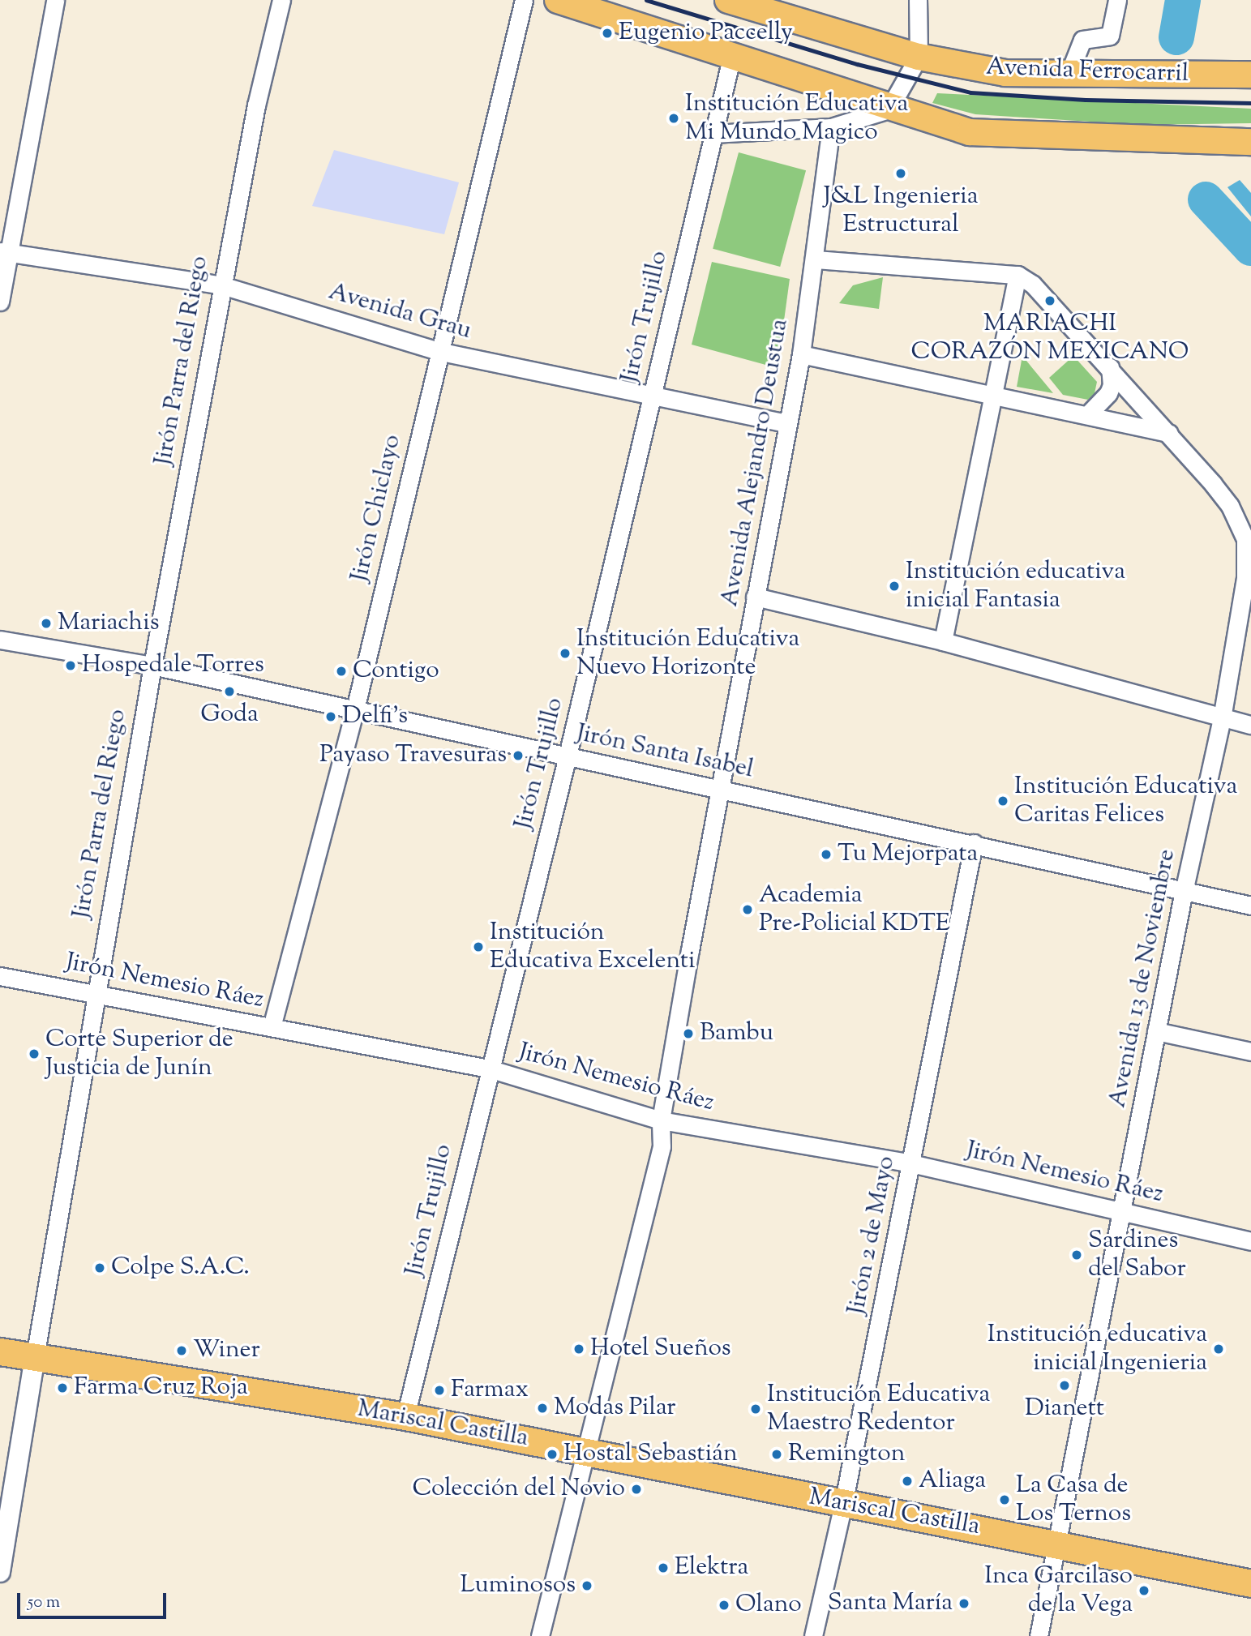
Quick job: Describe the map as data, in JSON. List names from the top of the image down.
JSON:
{
  "streets": {
    "highway": ["Mariscal Castilla"],
    "main road": ["Avenida Ferrocarril"],
    "street": [
      "Avenida Grau",
      "Jirón Trujillo",
      "Jirón Parra del Riego",
      "Avenida Alejandro Deustua",
      "Jirón Chiclayo",
      "Jirón Santa Isabel",
      "Avenida 13 de Noviembre",
      "Jirón Nemesio Ráez",
      "Jirón 2 de Mayo"
    ]
  },
  "crossings": [
    ["Avenida Grau", "Jirón Trujillo"],
    ["Avenida Grau", "Jirón Parra del Riego"],
    ["Avenida Grau", "Avenida Alejandro Deustua"],
    ["Avenida Grau", "Jirón Chiclayo"],
    ["Jirón Trujillo", "Jirón Santa Isabel"],
    ["Jirón Trujillo", "Jirón Nemesio Ráez"],
    ["Jirón Trujillo", "Mariscal Castilla"],
    ["Jirón Parra del Riego", "Jirón Santa Isabel"],
    ["Jirón Parra del Riego", "Jirón Nemesio Ráez"],
    ["Jirón Parra del Riego", "Mariscal Castilla"],
    ["Avenida Alejandro Deustua", "Jirón Santa Isabel"],
    ["Avenida Alejandro Deustua", "Jirón Nemesio Ráez"],
    ["Avenida Alejandro Deustua", "Mariscal Castilla"],
    ["Jirón Chiclayo", "Jirón Santa Isabel"],
    ["Jirón Chiclayo", "Jirón Nemesio Ráez"],
    ["Jirón Santa Isabel", "Avenida 13 de Noviembre"],
    ["Jirón Santa Isabel", "Jirón 2 de Mayo"],
    ["Avenida 13 de Noviembre", "Jirón Nemesio Ráez"],
    ["Avenida 13 de Noviembre", "Mariscal Castilla"],
    ["Jirón Nemesio Ráez", "Jirón 2 de Mayo"],
    ["Jirón 2 de Mayo", "Mariscal Castilla"]
  ],
  "places": [
    "Eugenio Paccelly",
    "Institución Educativa Mi Mundo Magico",
    "J&L Ingenieria Estructural",
    "MARIACHI CORAZÓN MEXICANO",
    "Institución educativa inicial Fantasia",
    "Mariachis",
    "Institución Educativa Nuevo Horizonte",
    "Hospedale Torres",
    "Contigo",
    "Goda",
    "Delfi's",
    "Payaso Travesuras",
    "Institución Educativa Caritas Felices",
    "Tu Mejorpata",
    "Academia Pre-Policial KDTE",
    "Institución Educativa Excelenti",
    "Bambu",
    "Corte Superior de Justicia de Junín",
    "Sardines del Sabor",
    "Colpe S.A.C.",
    "Hotel Sueños",
    "Institución educativa inicial Ingenieria",
    "Winer",
    "Dianett",
    "Farma Cruz Roja",
    "Farmax",
    "Modas Pilar",
    "Institución Educativa Maestro Redentor",
    "Hostal Sebastián",
    "Remington",
    "Aliaga",
    "Colección del Novio",
    "La Casa de Los Ternos",
    "Elektra",
    "Luminosos",
    "Inca Garcilaso de la Vega",
    "Santa María",
    "Olano"
  ],
  "scale_bar": "50 m"
}
